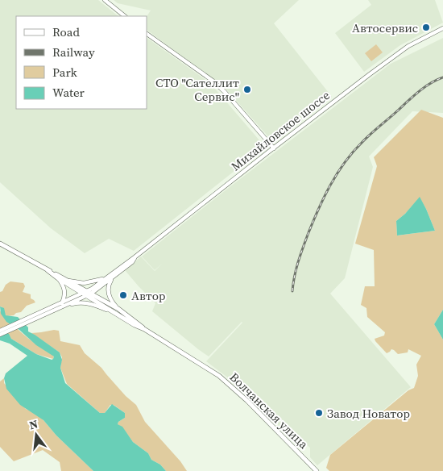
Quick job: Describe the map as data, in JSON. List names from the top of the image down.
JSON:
{
  "streets": {
    "main road": ["Михайловское шоссе", "Волчанская улица"]
  },
  "crossings": [
    ["Михайловское шоссе", "Волчанская улица"]
  ],
  "places": [
    "Автосервис",
    "СТО \"Сателлит Сервис\"",
    "Автор",
    "Завод Новатор"
  ],
  "legend": [
    "Road",
    "Railway",
    "Park",
    "Water"
  ],
  "north": "top"
}
